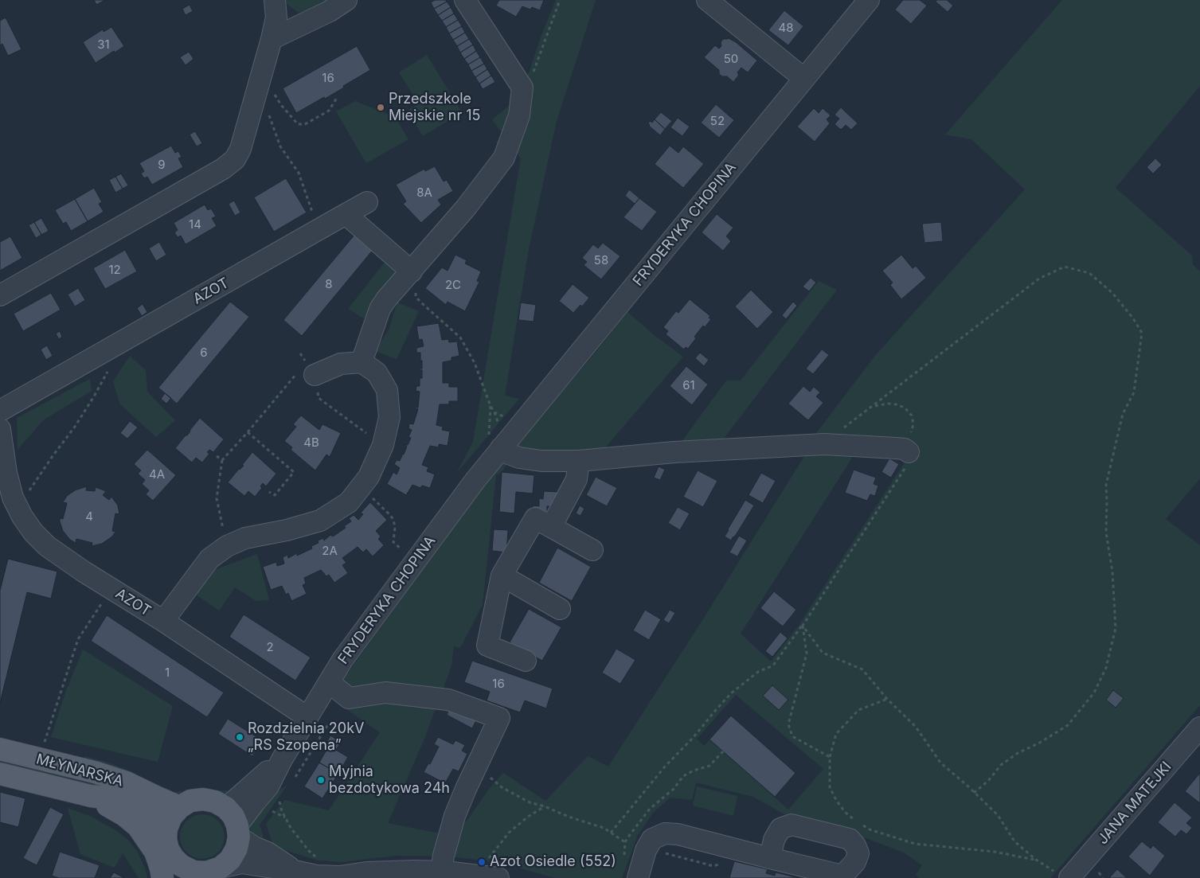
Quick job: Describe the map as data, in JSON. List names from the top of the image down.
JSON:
{
  "streets": {
    "main road": ["FRYDERYKA CHOPINA", "MŁYNARSKA"],
    "street": ["AZOT", "JANA MATEJKI"]
  },
  "crossings": [
    ["FRYDERYKA CHOPINA", "AZOT"],
    ["FRYDERYKA CHOPINA", "MŁYNARSKA"]
  ],
  "places": [
    "Przedszkole Miejskie nr 15",
    "Rozdzielnia 20kV „RS Szopena”",
    "Myjnia bezdotykowa 24h",
    "Azot Osiedle (552)"
  ],
  "house_numbers": [
    "48",
    "31",
    "50",
    "16",
    "52",
    "9",
    "8A",
    "14",
    "58",
    "12",
    "8",
    "2C",
    "6",
    "61",
    "4B",
    "4A",
    "4",
    "2A",
    "2",
    "1",
    "16"
  ]
}
